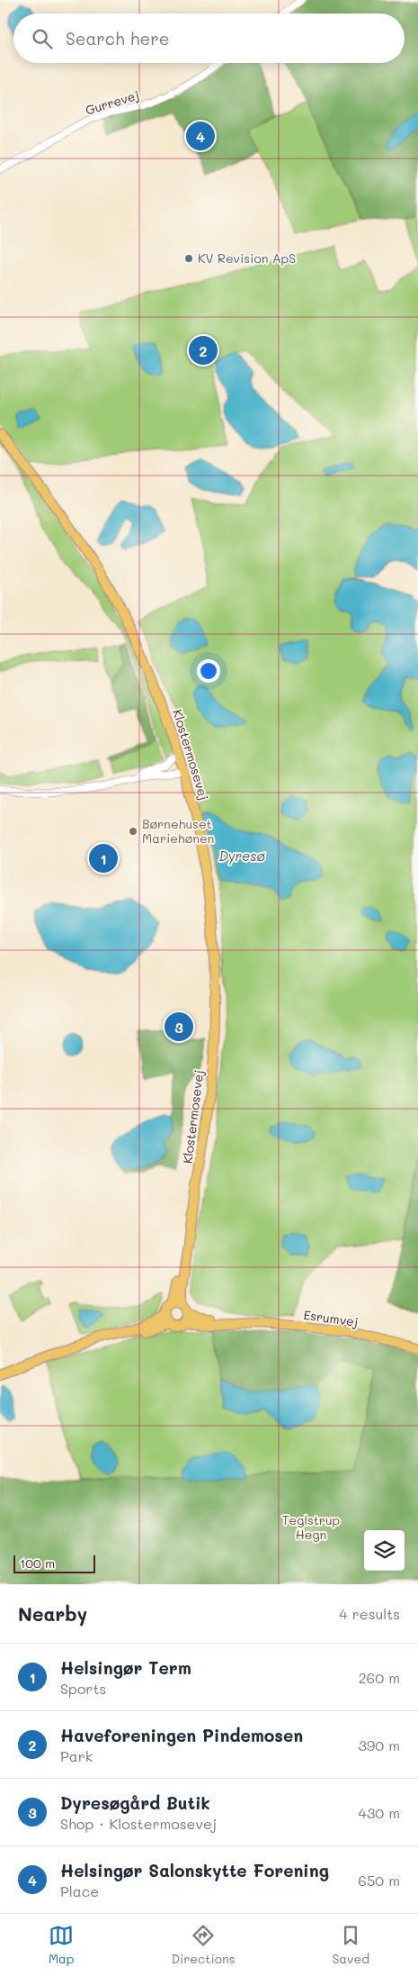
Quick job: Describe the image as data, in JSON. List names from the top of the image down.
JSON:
{
  "streets": {
    "main road": ["Klostermosevej", "Esrumvej"],
    "street": ["Gurrevej"]
  },
  "crossings": [
    ["Klostermosevej", "Esrumvej"]
  ],
  "water": ["Dyresø"],
  "parks": ["Teglstrup Hegn"],
  "places": ["KV Revision ApS", "Børnehuset Mariehønen"],
  "scale_bar": "100 m",
  "page": {
    "search": "Search here",
    "pins": [
      "4",
      "2",
      "1",
      "3"
    ],
    "scale": "100 m",
    "heading": ["Nearby", "4 results"],
    "list": [
      {
        "mark": "1",
        "name": "Helsingør Term",
        "note": "Sports",
        "value": "260 m"
      },
      {
        "mark": "2",
        "name": "Haveforeningen Pindemosen",
        "note": "Park",
        "value": "390 m"
      },
      {
        "mark": "3",
        "name": "Dyresøgård Butik",
        "note": "Shop · Klostermosevej",
        "value": "430 m"
      },
      {
        "mark": "4",
        "name": "Helsingør Salonskytte Forening",
        "note": "Place",
        "value": "650 m"
      }
    ],
    "nav": ["Map", "Directions", "Saved"]
  }
}
